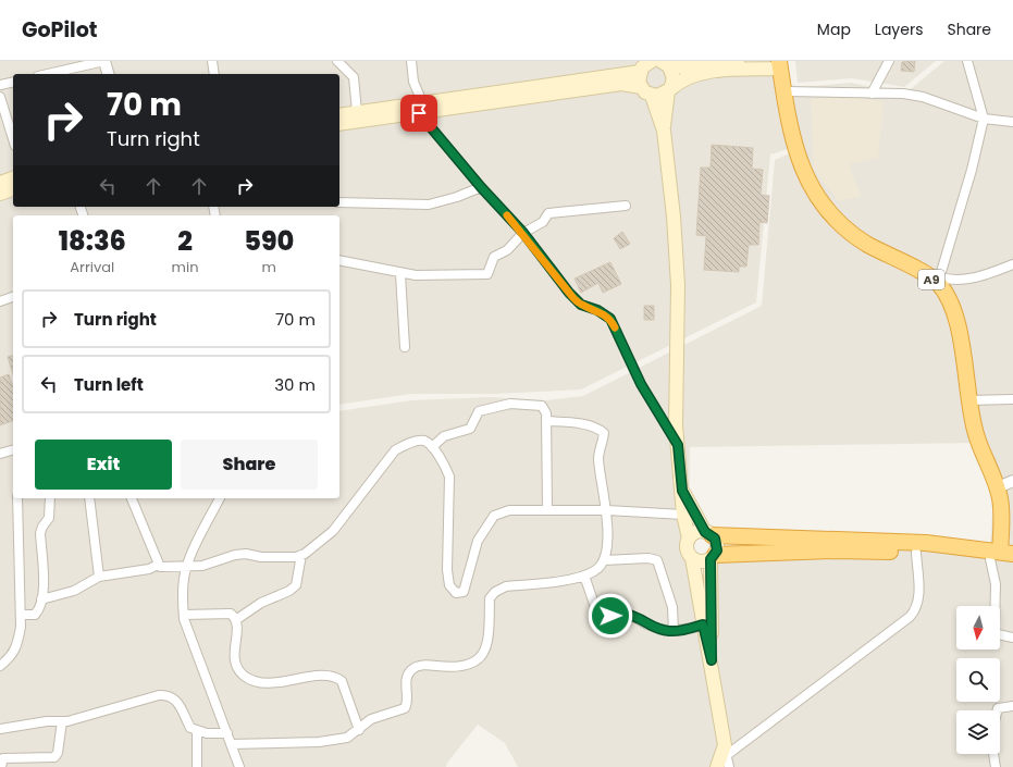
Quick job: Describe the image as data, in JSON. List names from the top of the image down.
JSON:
{
  "streets": {
    "highway": ["A9"]
  },
  "north": "bottom",
  "page": {
    "header": "GoPilot",
    "nav": ["Map", "Layers", "Share"],
    "turn": ["70 m", "Turn right"],
    "eta": [
      "18:36",
      "Arrival",
      "2",
      "min",
      "590",
      "m"
    ],
    "list": [
      {
        "name": "Turn right",
        "value": "70 m"
      },
      {
        "name": "Turn left",
        "value": "30 m"
      }
    ],
    "buttons": ["Exit", "Share"]
  }
}
